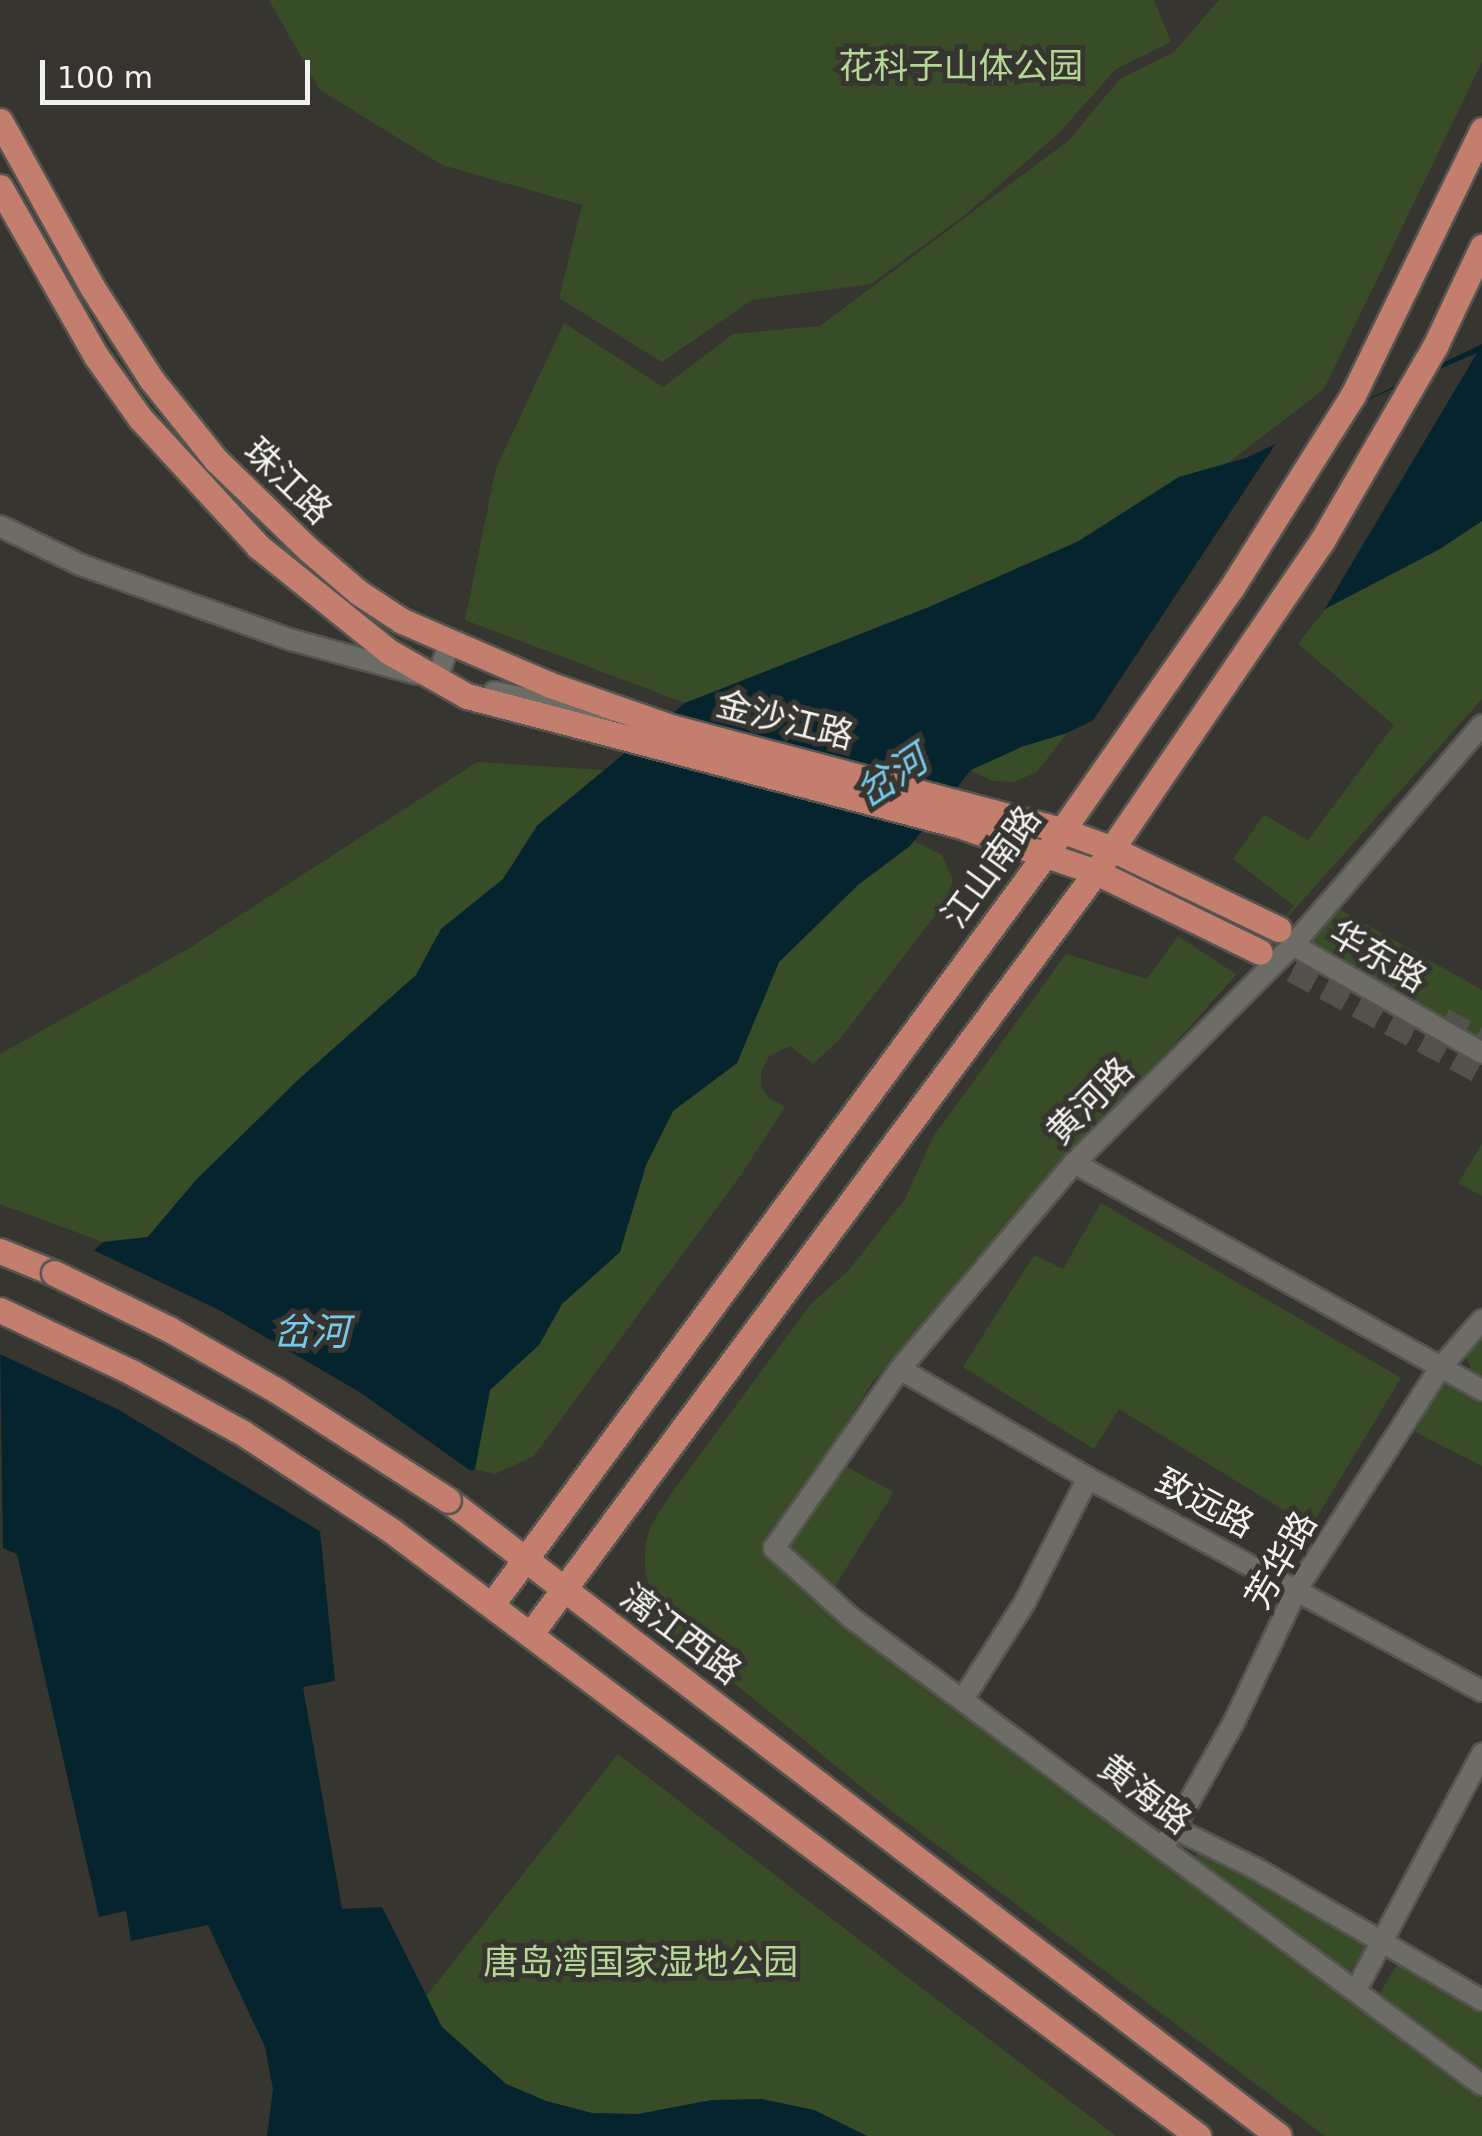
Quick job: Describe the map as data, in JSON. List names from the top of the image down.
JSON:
{
  "streets": {
    "main road": [
      "珠江路",
      "金沙江路",
      "江山南路",
      "漓江西路"
    ],
    "street": [
      "华东路",
      "黄河路",
      "致远路",
      "芳华路",
      "黄海路"
    ]
  },
  "crossings": [
    ["珠江路", "金沙江路"],
    ["金沙江路", "江山南路"],
    ["金沙江路", "华东路"],
    ["金沙江路", "黄河路"],
    ["江山南路", "漓江西路"],
    ["华东路", "黄河路"],
    ["黄河路", "致远路"],
    ["黄河路", "黄海路"],
    ["致远路", "芳华路"],
    ["芳华路", "黄海路"]
  ],
  "water": ["岔河"],
  "parks": ["花科子山体公园", "唐岛湾国家湿地公园"],
  "scale_bar": "100 m"
}
